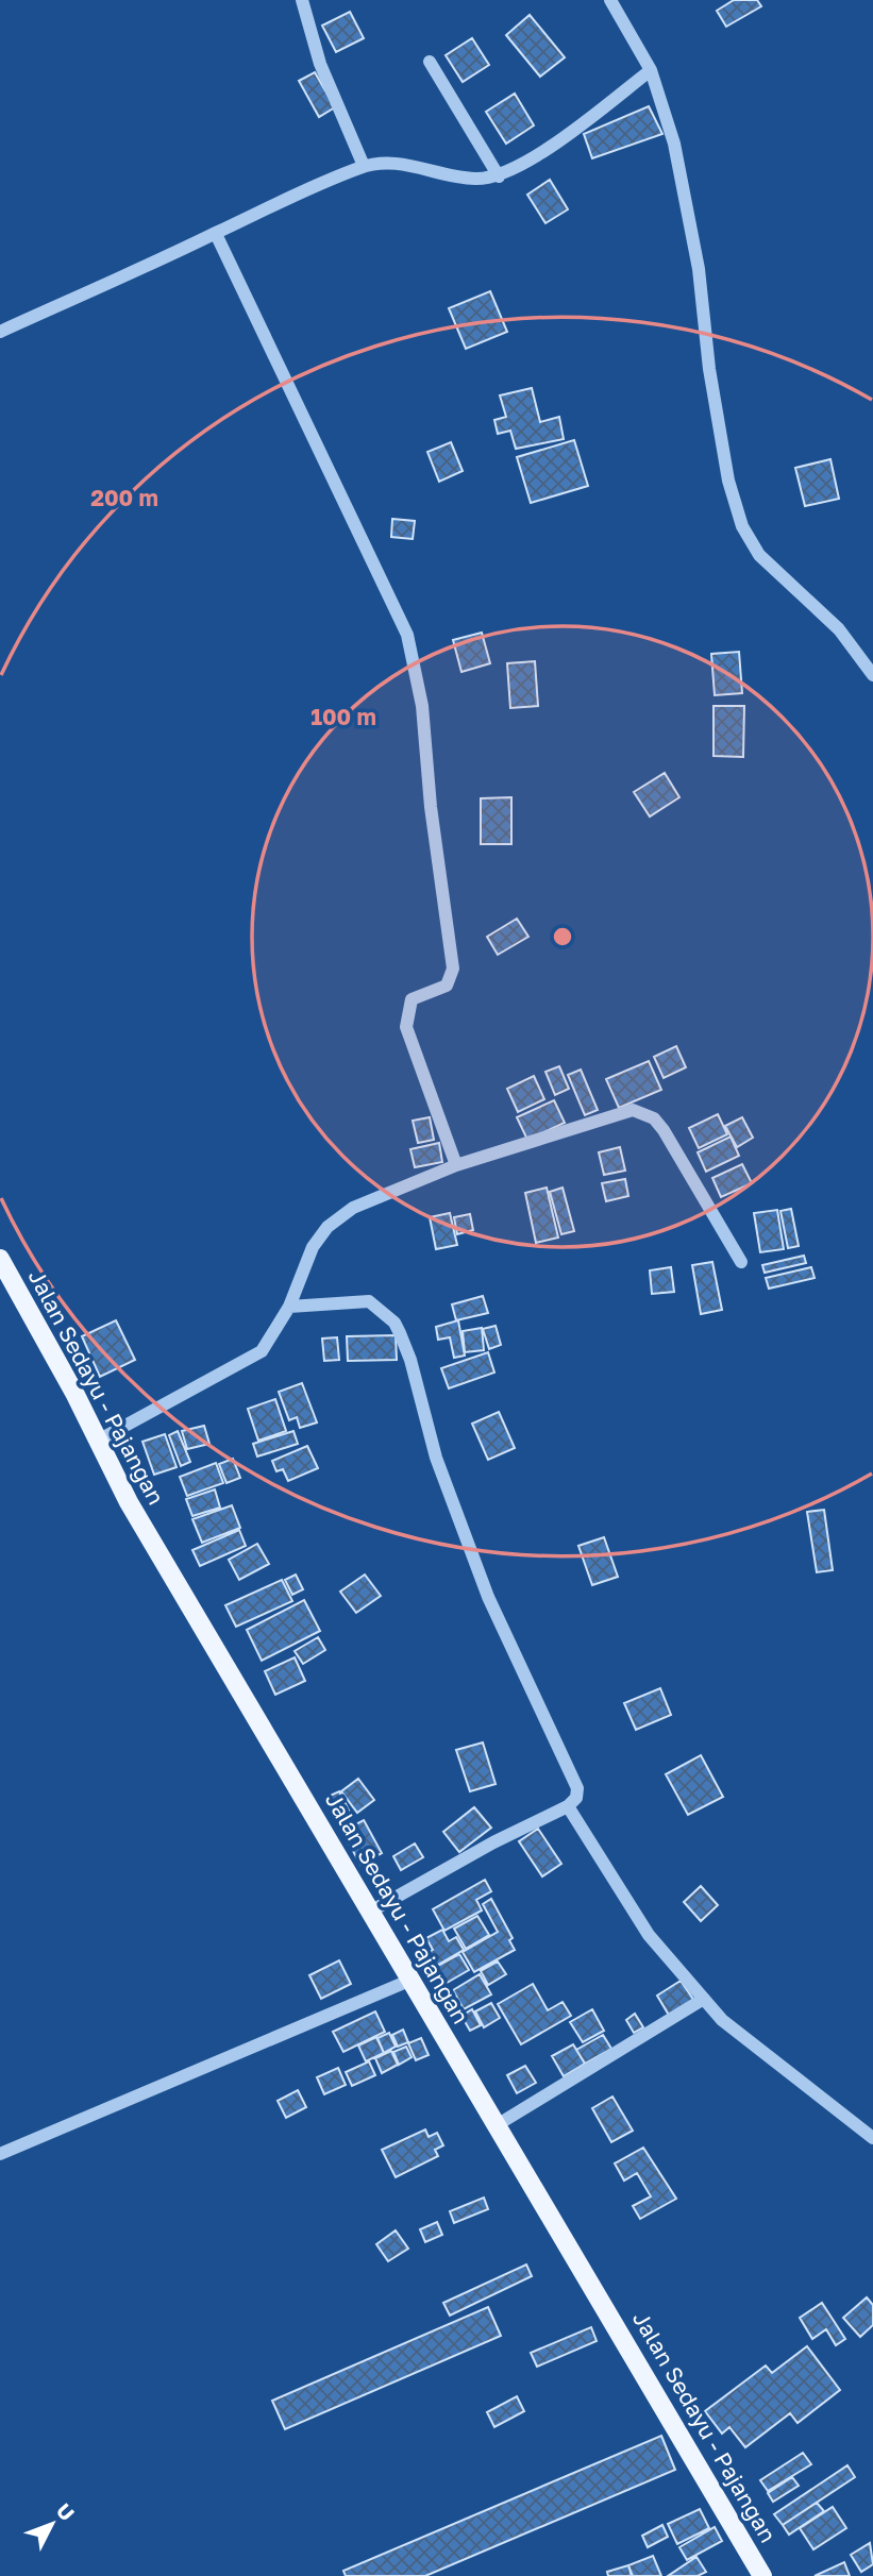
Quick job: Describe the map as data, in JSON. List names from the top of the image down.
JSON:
{
  "streets": {
    "main road": ["Jalan Sedayu - Pajangan"]
  },
  "north": "top right",
  "rings": ["200 m", "100 m"]
}
